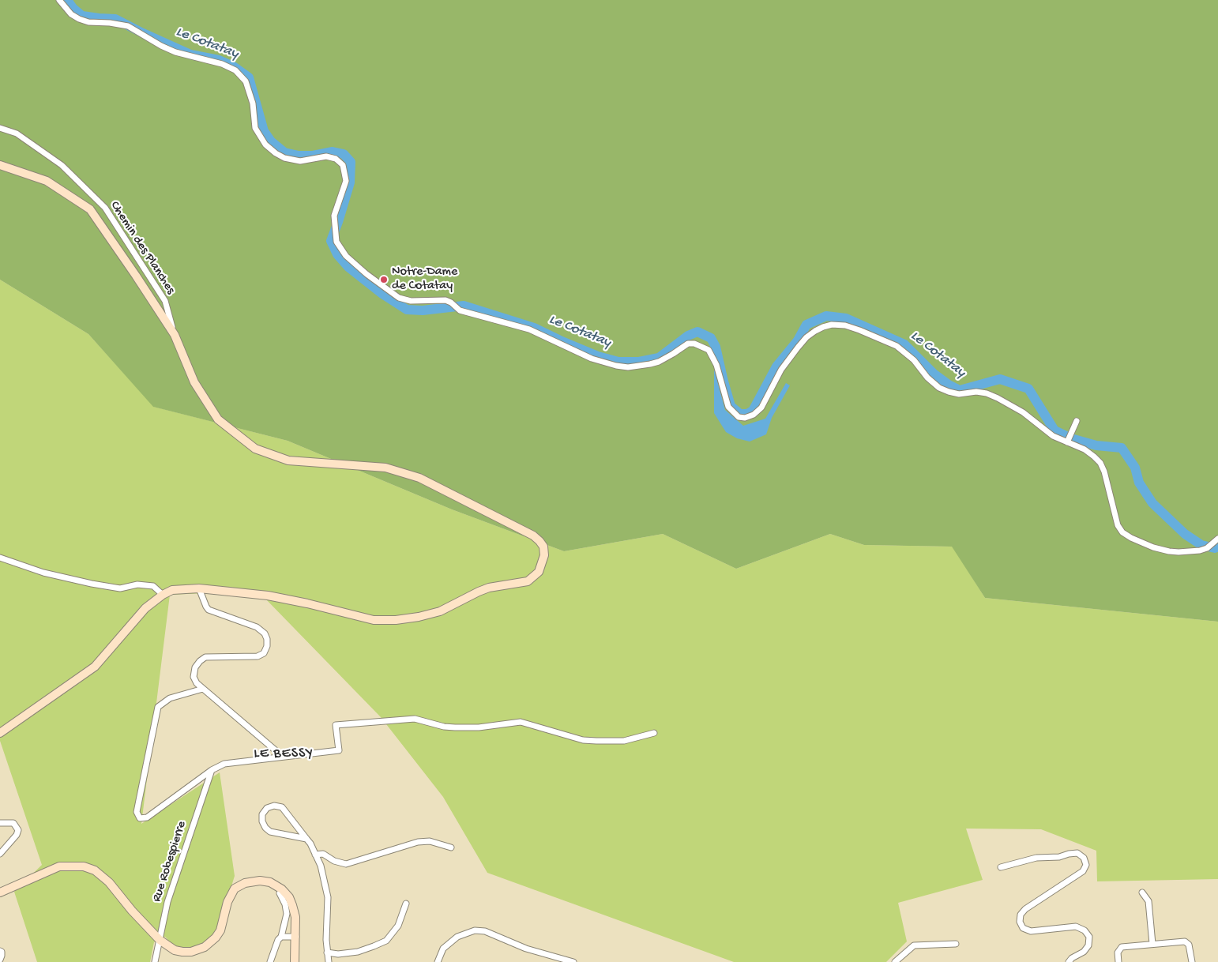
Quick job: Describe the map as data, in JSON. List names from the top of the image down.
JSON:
{
  "streets": {
    "street": ["Chemin des Planches", "Rue Robespierre"]
  },
  "districts": ["LE BESSY"],
  "water": ["Le Cotatay"],
  "places": ["Notre-Dame de Cotatay"]
}
